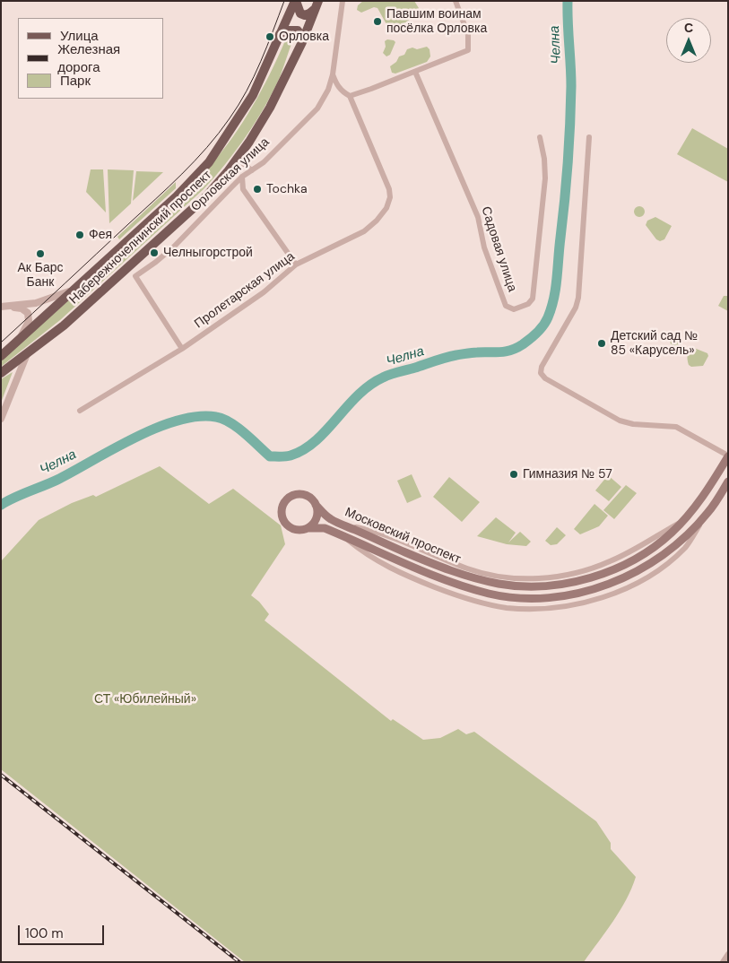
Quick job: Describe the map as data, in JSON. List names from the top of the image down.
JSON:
{
  "streets": {
    "main road": ["Набережночелнинский проспект", "Московский проспект"],
    "street": ["Орловская улица", "Садовая улица", "Пролетарская улица"]
  },
  "crossings": [
    ["Орловская улица", "Пролетарская улица"]
  ],
  "water": ["Челна"],
  "parks": ["СТ «Юбилейный»"],
  "places": [
    "Павшим воинам посёлка Орловка",
    "Орловка",
    "Tochka",
    "Фея",
    "Челныгорстрой",
    "Ак Барс Банк",
    "Детский сад № 85 «Карусель»",
    "Гимназия № 57"
  ],
  "legend": ["Улица", "Железная дорога", "Парк"],
  "scale_bar": "100 m",
  "north": "top"
}
